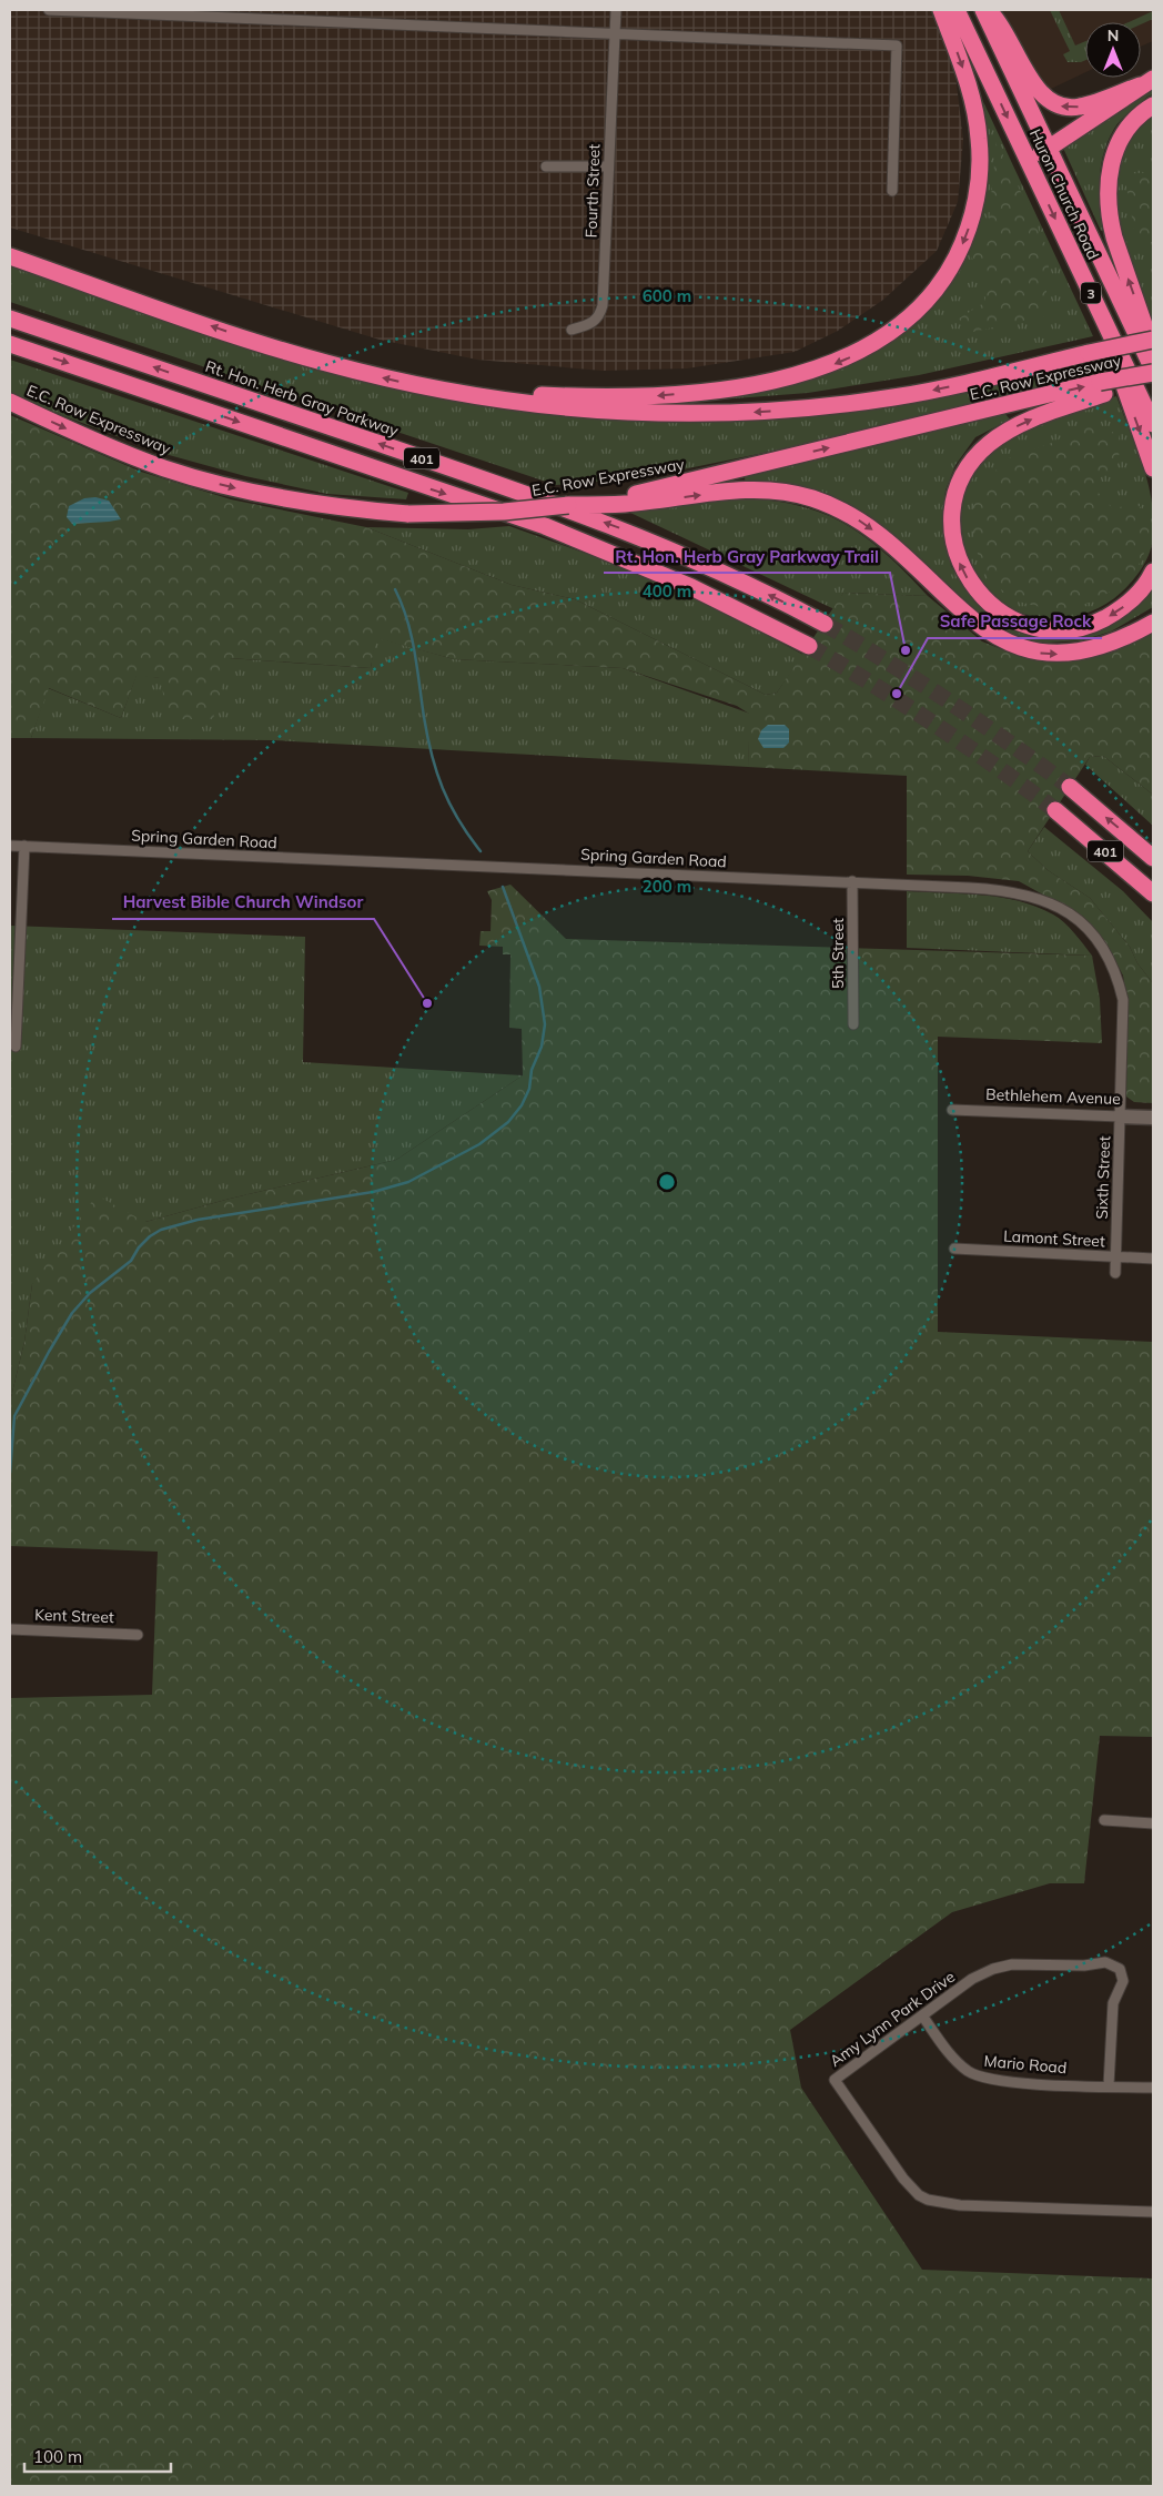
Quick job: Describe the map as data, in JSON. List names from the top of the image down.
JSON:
{
  "streets": {
    "highway": [
      "Huron Church Road",
      "3",
      "E.C. Row Expressway",
      "Rt. Hon. Herb Gray Parkway",
      "401"
    ],
    "street": [
      "Fourth Street",
      "Spring Garden Road",
      "5th Street",
      "Bethlehem Avenue",
      "Sixth Street",
      "Lamont Street",
      "Kent Street",
      "Amy Lynn Park Drive",
      "Mario Road"
    ]
  },
  "crossings": [
    ["Spring Garden Road", "5th Street"],
    ["Spring Garden Road", "Bethlehem Avenue"],
    ["Spring Garden Road", "Sixth Street"],
    ["Bethlehem Avenue", "Sixth Street"],
    ["Sixth Street", "Lamont Street"],
    ["Amy Lynn Park Drive", "Mario Road"]
  ],
  "places": ["Rt. Hon. Herb Gray Parkway Trail", "Safe Passage Rock", "Harvest Bible Church Windsor"],
  "scale_bar": "100 m",
  "north": "top",
  "rings": ["600 m", "400 m", "200 m"]
}
